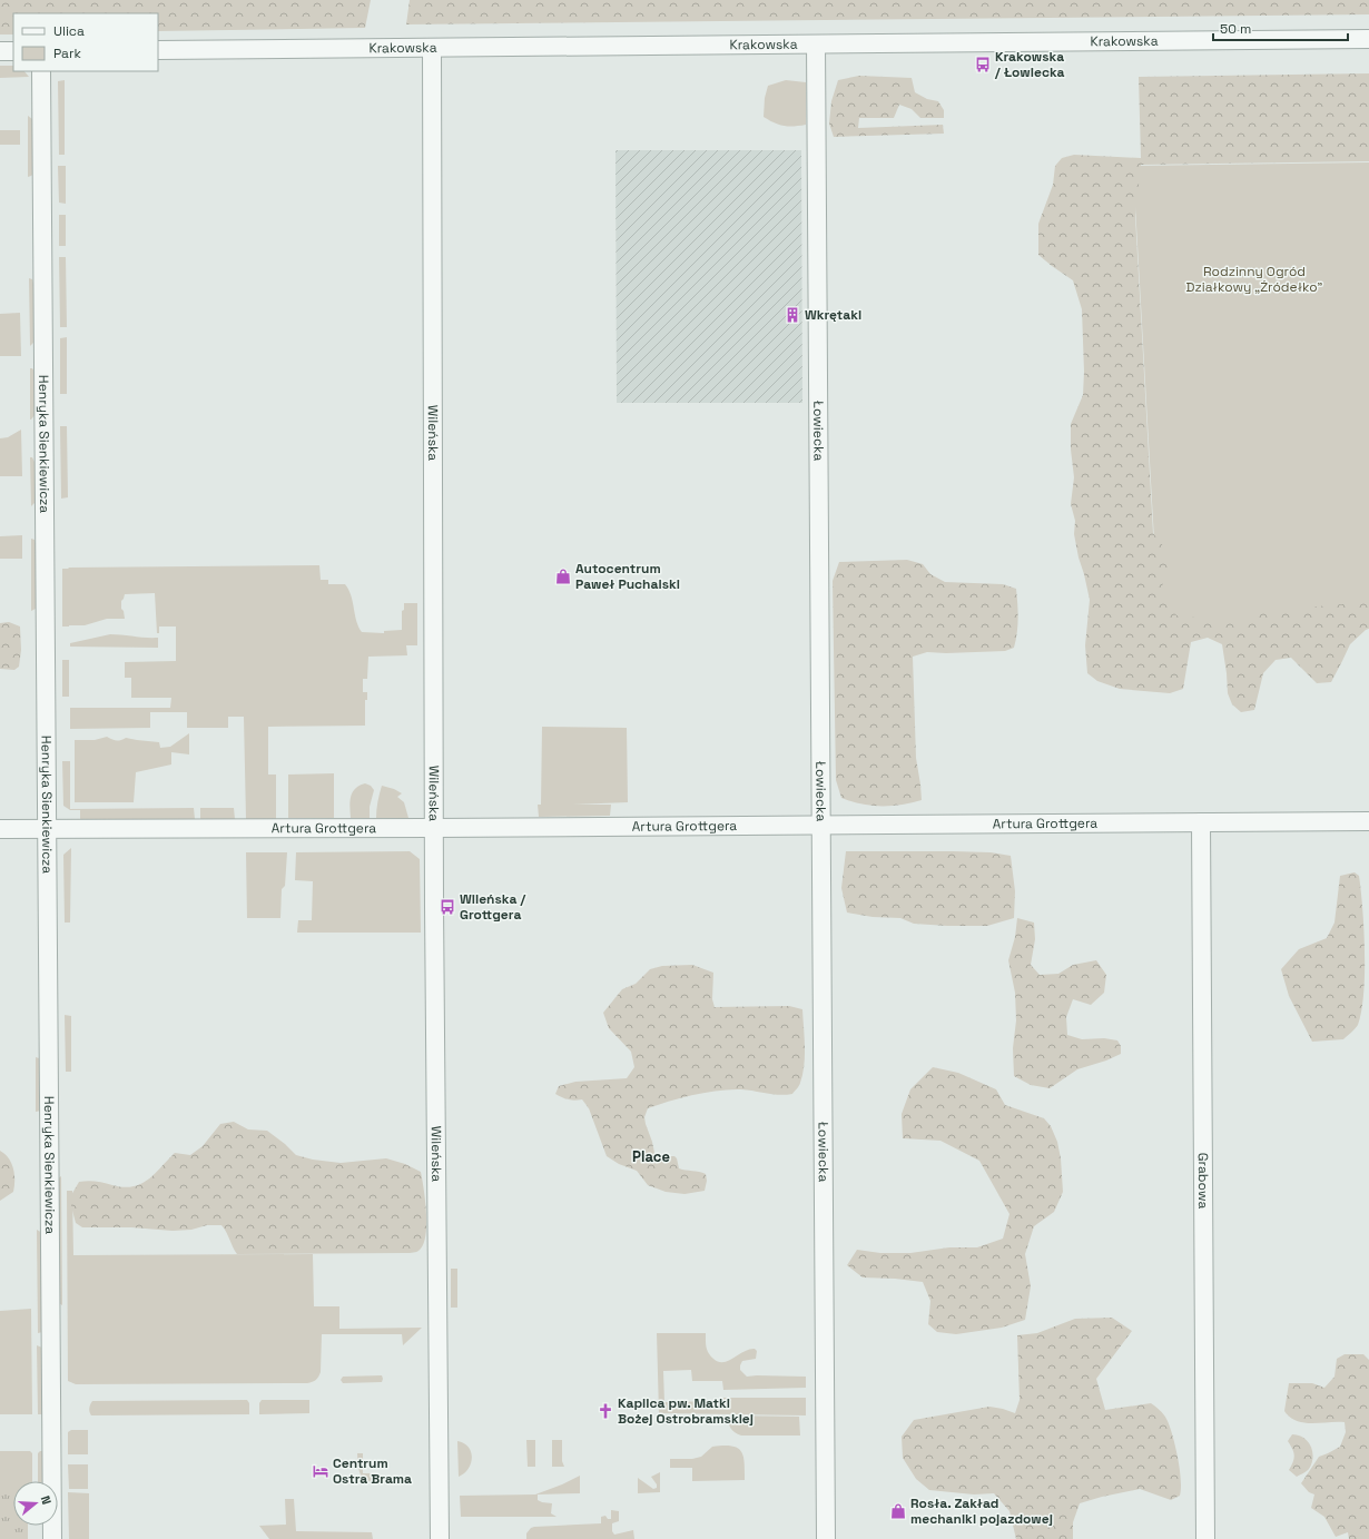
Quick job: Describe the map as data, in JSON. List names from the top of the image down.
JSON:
{
  "streets": {
    "street": [
      "Krakowska",
      "Łowiecka",
      "Wileńska",
      "Henryka Sienkiewicza",
      "Artura Grottgera",
      "Grabowa"
    ]
  },
  "crossings": [
    ["Krakowska", "Łowiecka"],
    ["Krakowska", "Wileńska"],
    ["Łowiecka", "Artura Grottgera"],
    ["Wileńska", "Artura Grottgera"],
    ["Henryka Sienkiewicza", "Artura Grottgera"],
    ["Artura Grottgera", "Grabowa"]
  ],
  "districts": ["Place"],
  "parks": ["Rodzinny Ogród Działkowy „Źródełko”"],
  "places": {
    "bus stop": ["Krakowska / Łowiecka", "Wileńska / Grottgera"],
    "building": ["Wkrętaki"],
    "shop": ["Autocentrum Paweł Puchalski", "Rosła. Zakład mechaniki pojazdowej"],
    "church": ["Kaplica pw. Matki Bożej Ostrobramskiej"],
    "hotel": ["Centrum Ostra Brama"]
  },
  "legend": ["Ulica", "Park"],
  "scale_bar": "50 m",
  "north": "right"
}
